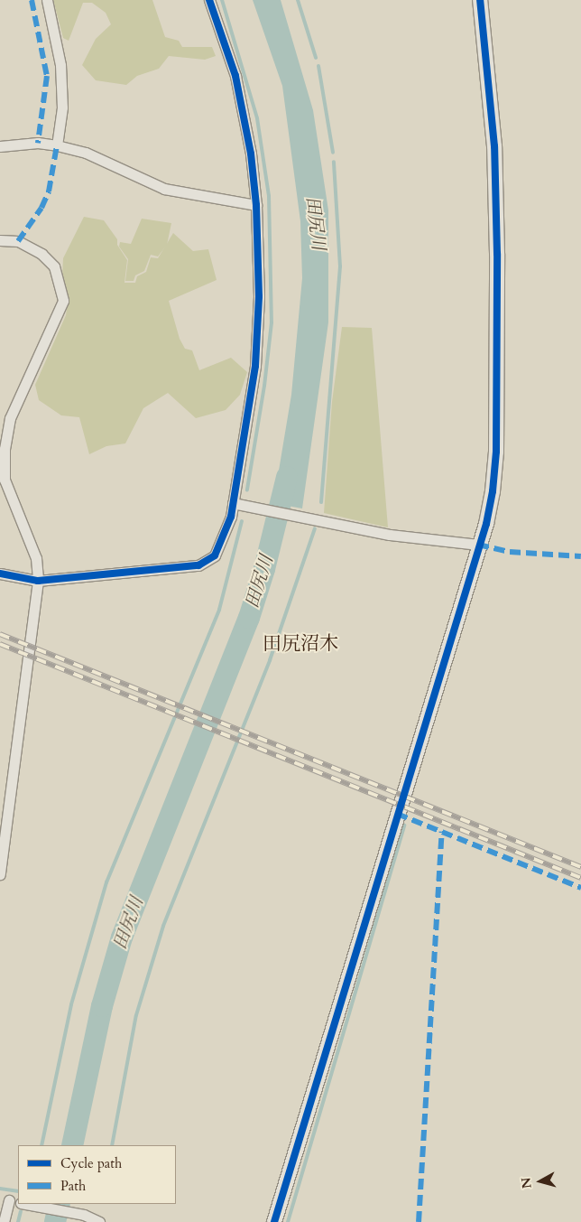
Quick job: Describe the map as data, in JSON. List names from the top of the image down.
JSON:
{
  "districts": ["田尻沼木"],
  "water": ["田尻川"],
  "legend": ["Cycle path", "Path"],
  "north": "left"
}
